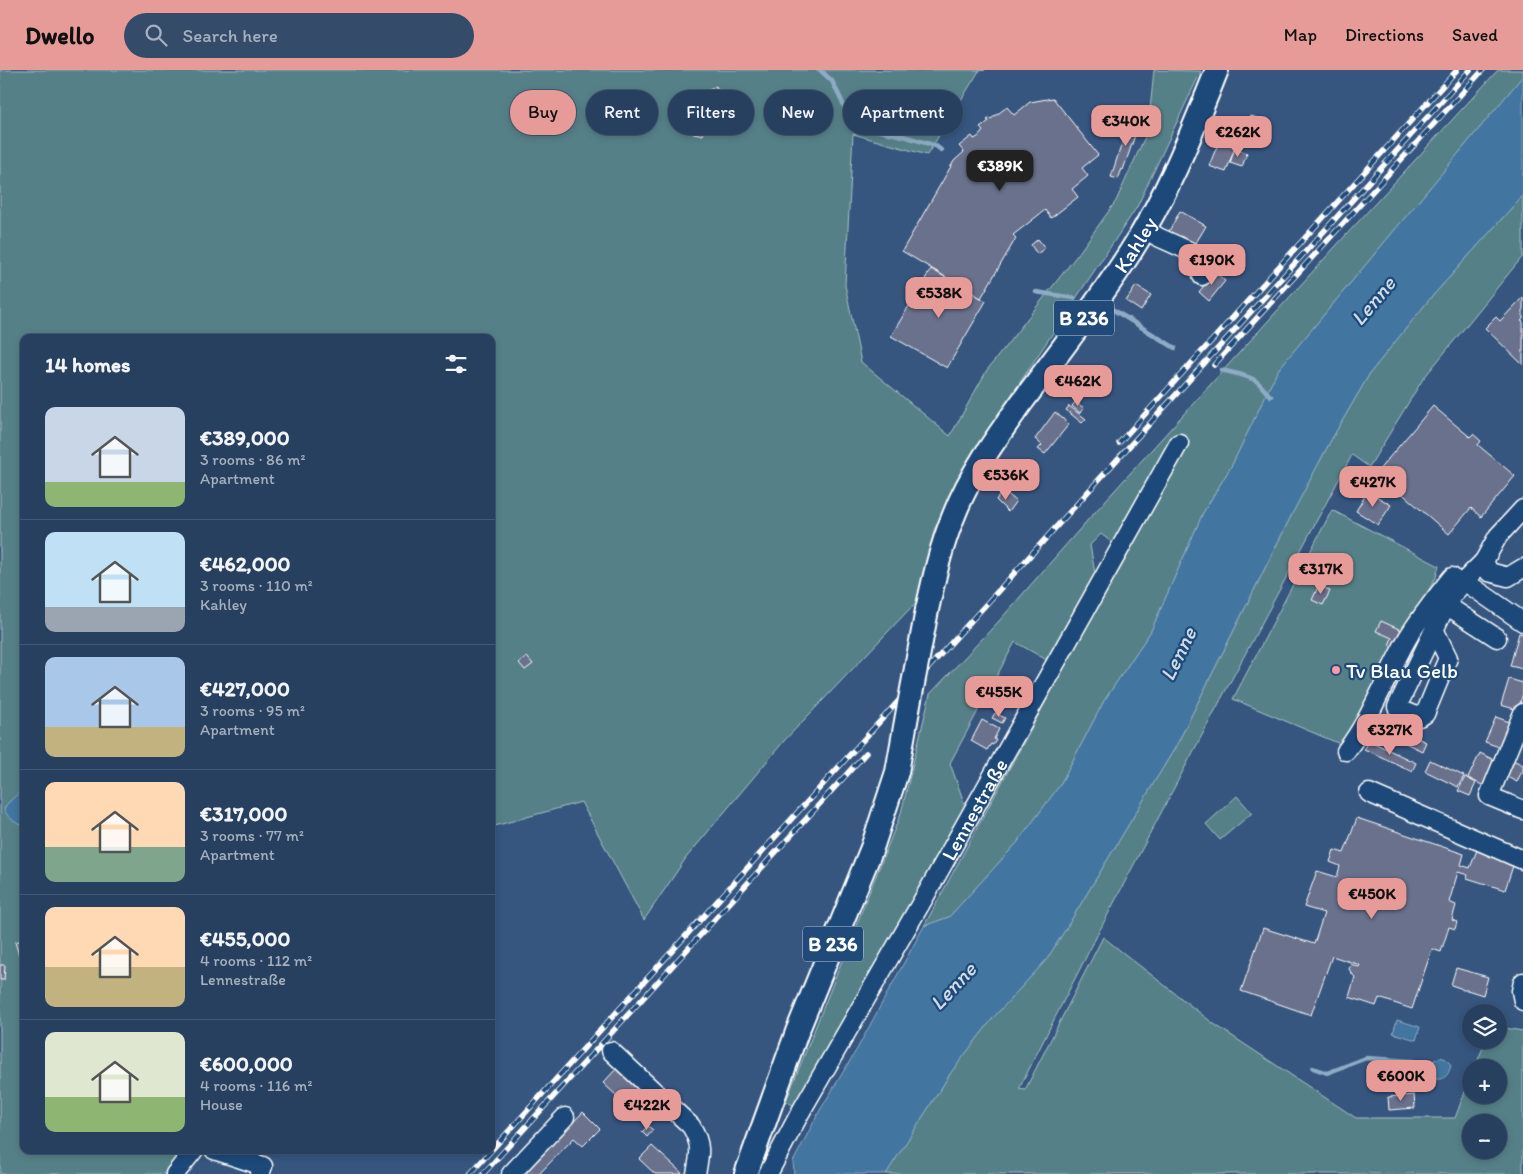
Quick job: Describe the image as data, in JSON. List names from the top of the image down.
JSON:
{
  "streets": {
    "main road": ["Kahley", "B 236"],
    "street": ["Lennestraße"]
  },
  "water": ["Lenne"],
  "places": ["Tv Blau Gelb"],
  "page": {
    "header": "Dwello",
    "search": "Search here",
    "nav": ["Map", "Directions", "Saved"],
    "chip": [
      "Buy",
      "Rent",
      "Filters",
      "New",
      "Apartment"
    ],
    "price": [
      "€340K",
      "€262K",
      "€389K",
      "€190K",
      "€538K",
      "€462K",
      "€536K",
      "€427K",
      "€317K",
      "€455K",
      "€327K",
      "€450K",
      "€600K",
      "€422K"
    ],
    "heading": "14 homes",
    "list": [
      {
        "name": "€389,000",
        "note": "3 rooms · 86 m² · Apartment"
      },
      {
        "name": "€462,000",
        "note": "3 rooms · 110 m² · Kahley"
      },
      {
        "name": "€427,000",
        "note": "3 rooms · 95 m² · Apartment"
      },
      {
        "name": "€317,000",
        "note": "3 rooms · 77 m² · Apartment"
      },
      {
        "name": "€455,000",
        "note": "4 rooms · 112 m² · Lennestraße"
      },
      {
        "name": "€600,000",
        "note": "4 rooms · 116 m² · House"
      }
    ],
    "map_buttons": ["+", "−"]
  }
}
